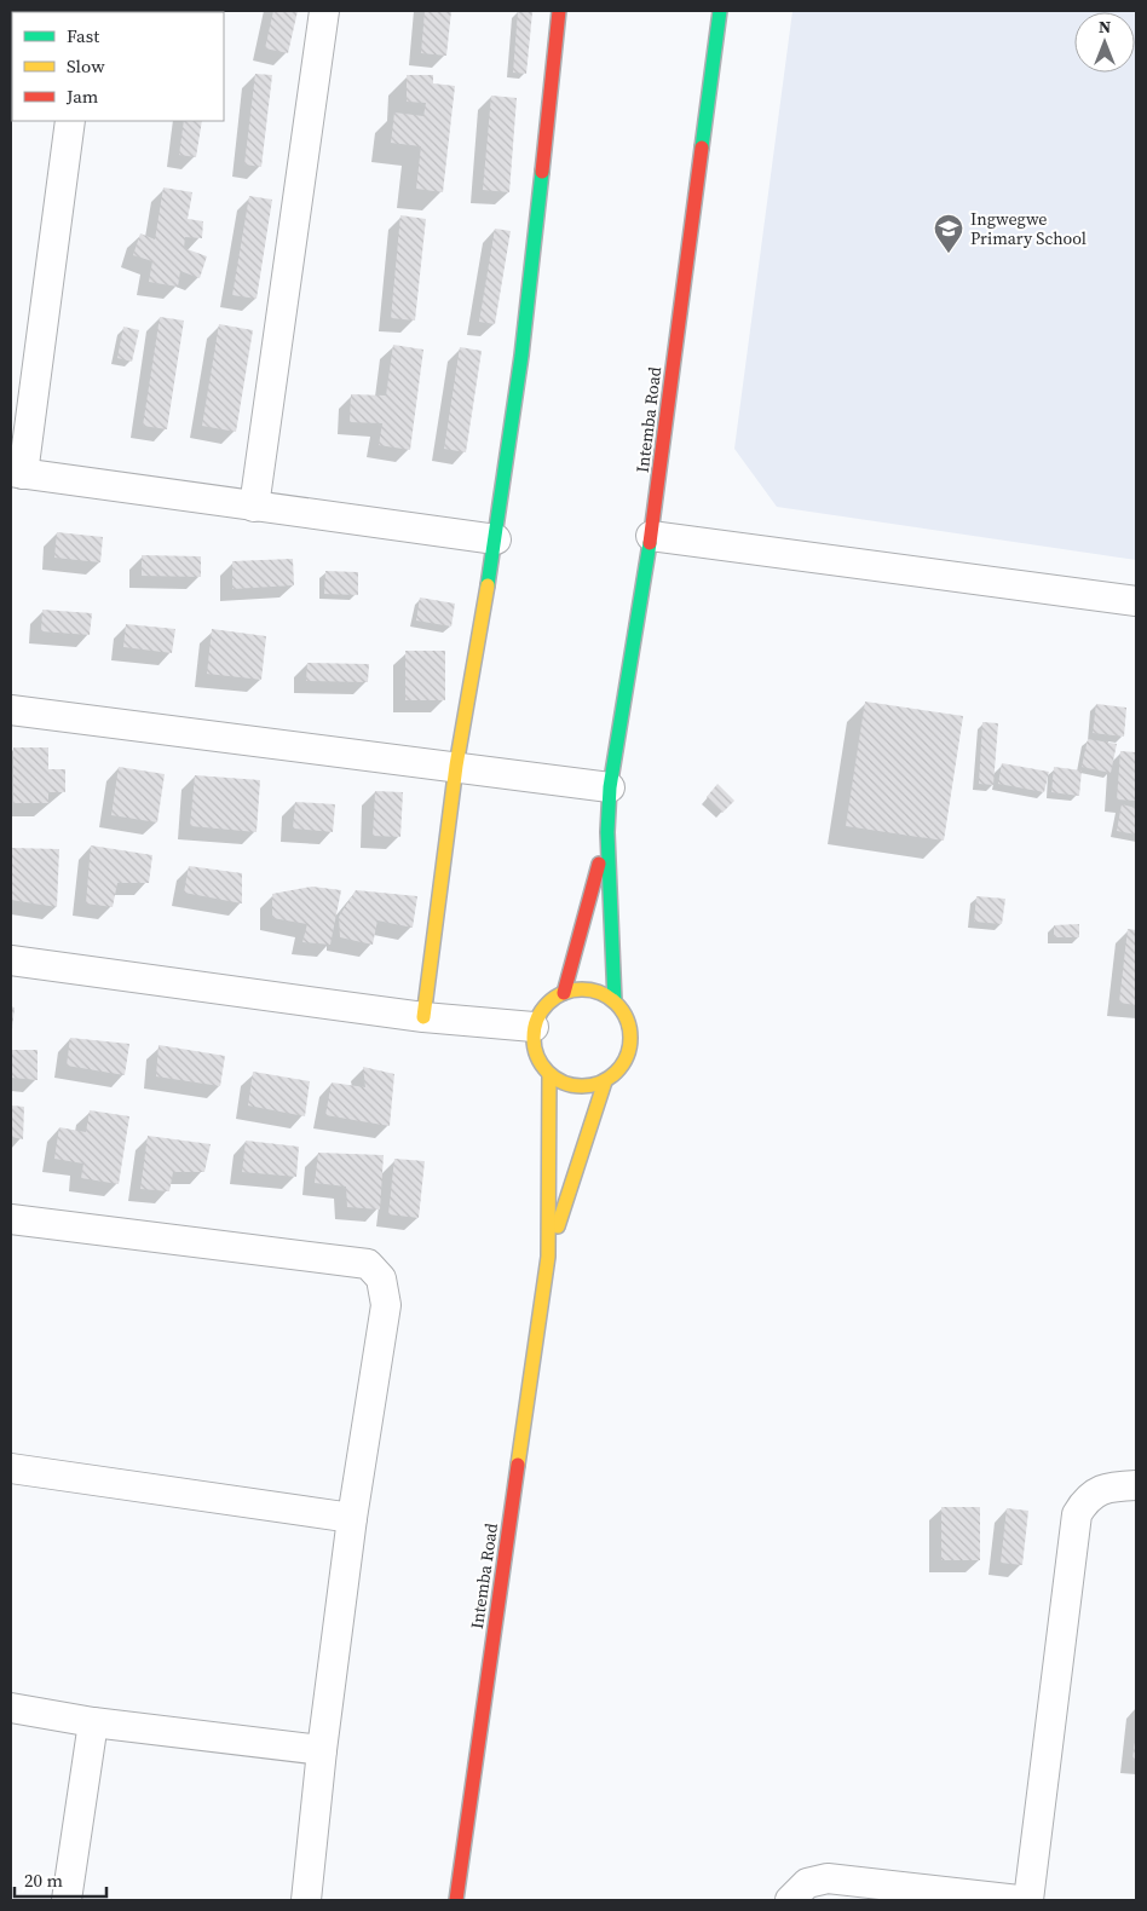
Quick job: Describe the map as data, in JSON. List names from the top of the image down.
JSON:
{
  "streets": {
    "street": ["Intemba Road"]
  },
  "places": {
    "school or university": ["Ingwegwe Primary School"]
  },
  "legend": ["Fast", "Slow", "Jam"],
  "scale_bar": "20 m",
  "north": "top"
}
